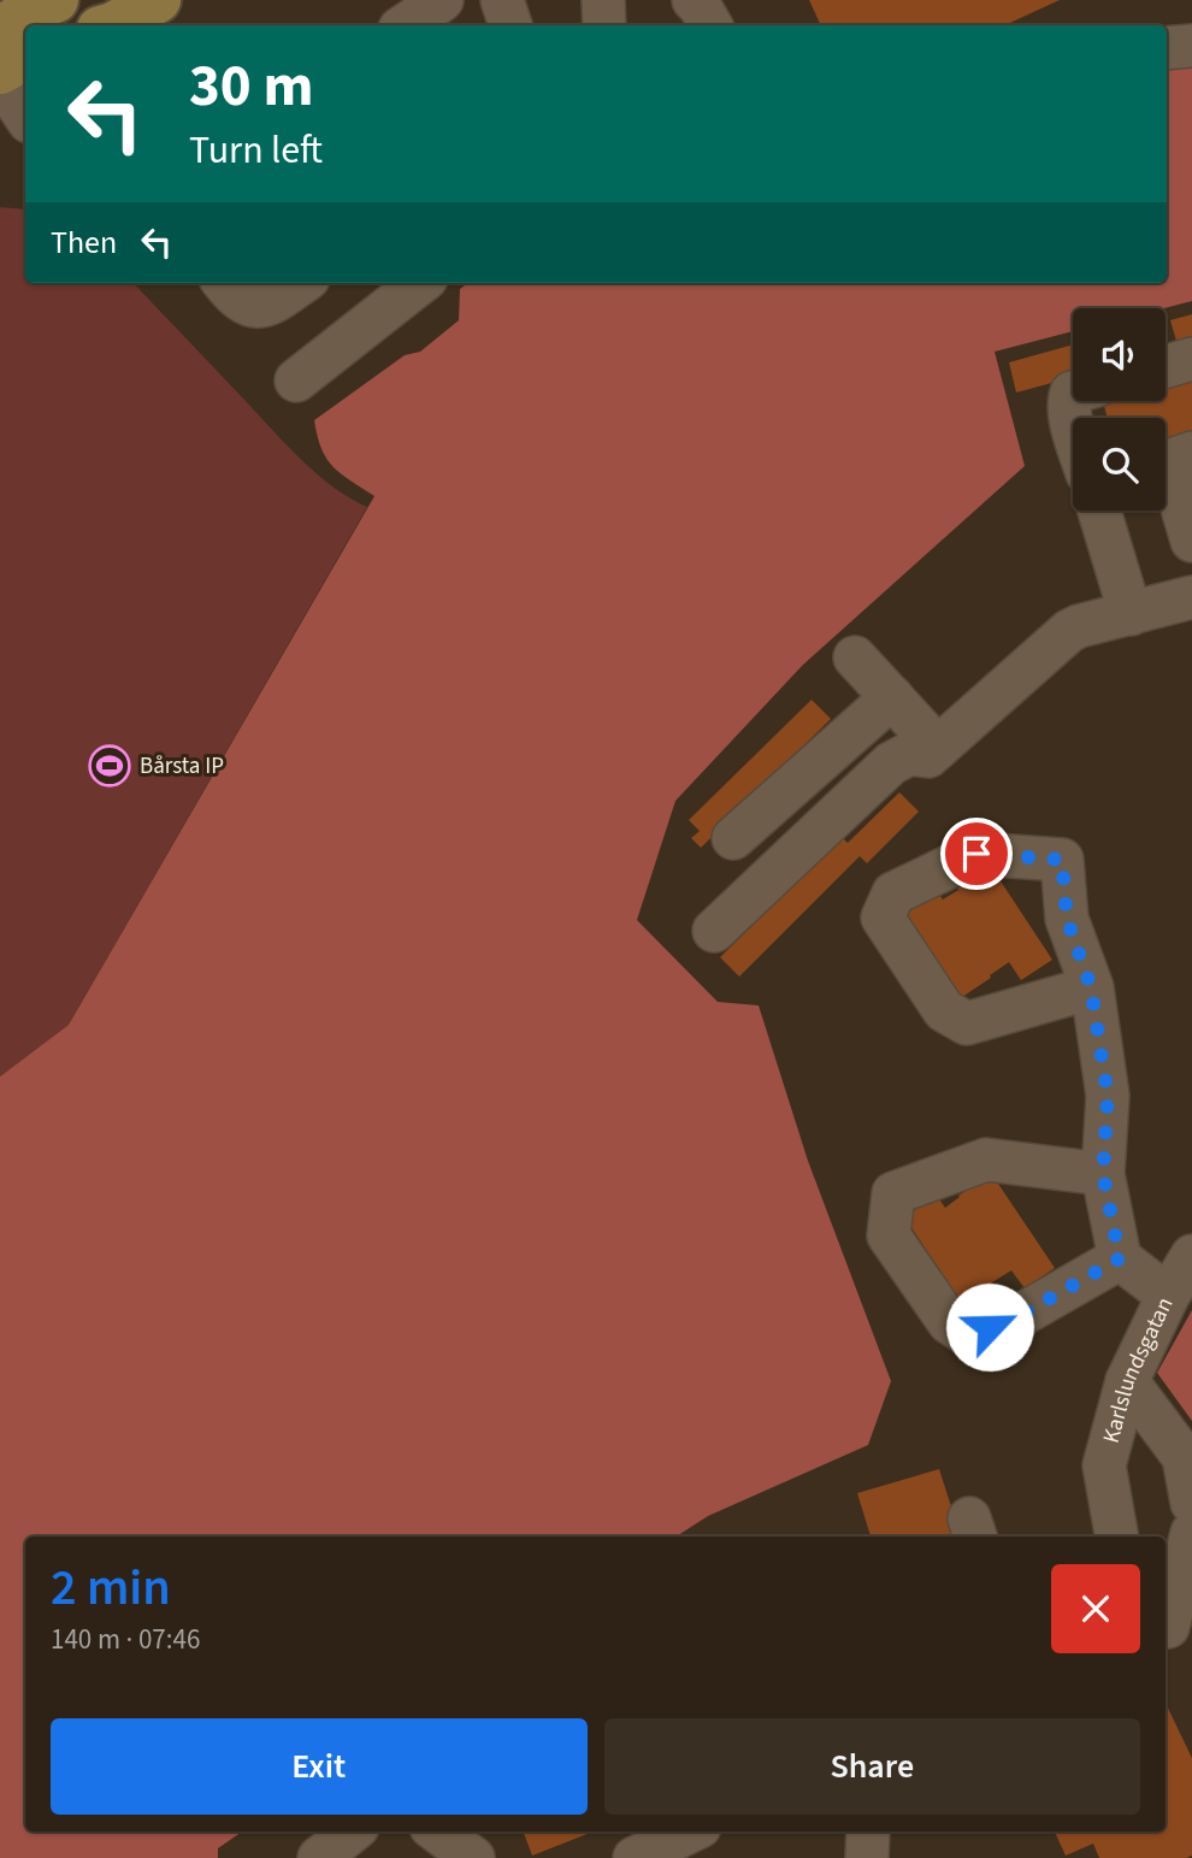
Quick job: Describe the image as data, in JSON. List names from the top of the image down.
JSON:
{
  "streets": {
    "street": ["Karlslundsgatan"]
  },
  "places": {
    "sports": ["Bårsta IP"]
  },
  "page": {
    "turn": ["30 m", "Turn left"],
    "then": "Then",
    "heading": ["2 min", "140 m · 07:46"],
    "buttons": ["Exit", "Share"]
  }
}
